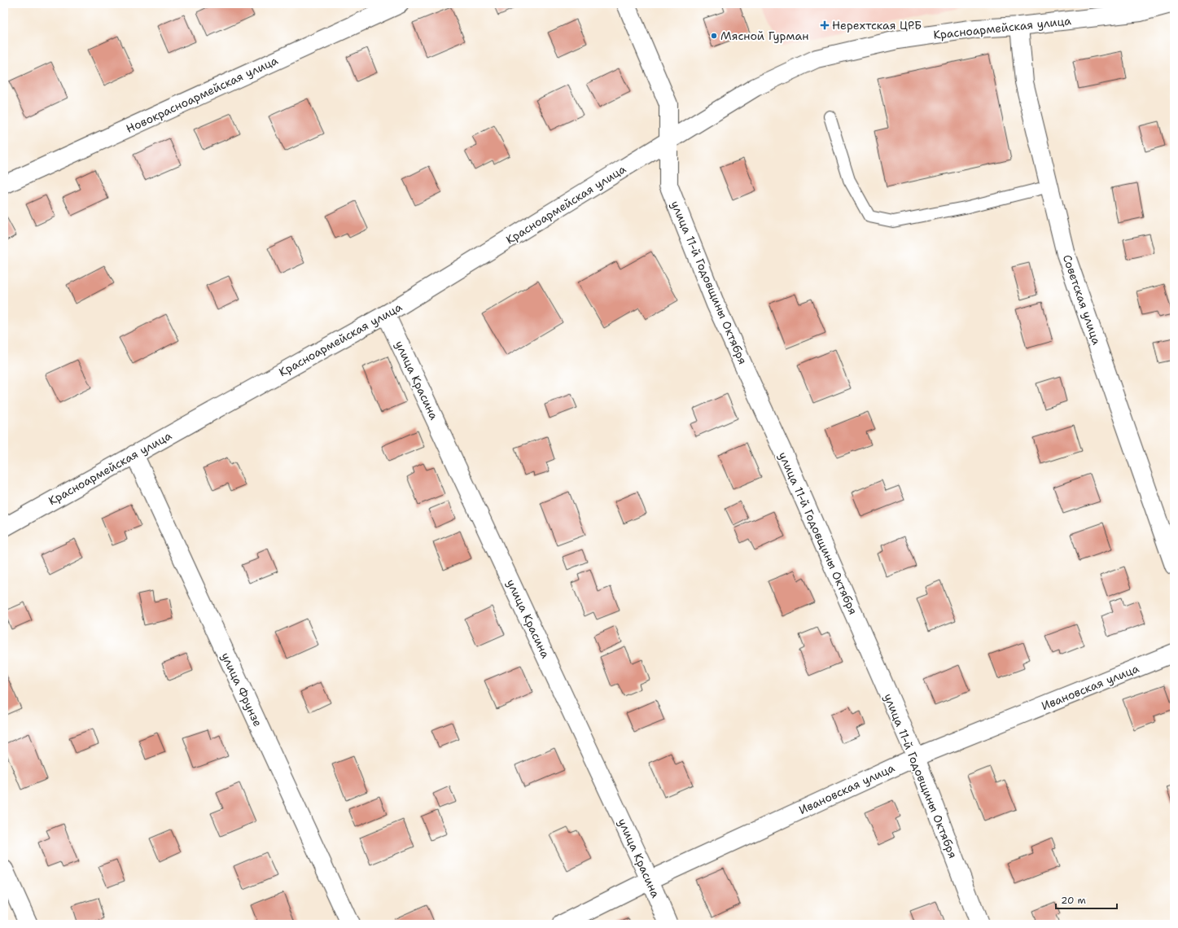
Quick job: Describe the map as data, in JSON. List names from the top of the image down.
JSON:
{
  "streets": {
    "street": [
      "Красноармейская улица",
      "Новокрасноармейская улица",
      "улица 11-й Годовщины Октября",
      "Советская улица",
      "улица Красина",
      "Ивановская улица",
      "улица Фрунзе"
    ]
  },
  "crossings": [
    ["Красноармейская улица", "улица 11-й Годовщины Октября"],
    ["Красноармейская улица", "Советская улица"],
    ["Красноармейская улица", "улица Красина"],
    ["Красноармейская улица", "улица Фрунзе"],
    ["улица 11-й Годовщины Октября", "Ивановская улица"],
    ["улица Красина", "Ивановская улица"]
  ],
  "places": {
    "health": ["Нерехтская ЦРБ"],
    "other": ["Мясной Гурман"]
  },
  "scale_bar": "20 m"
}
